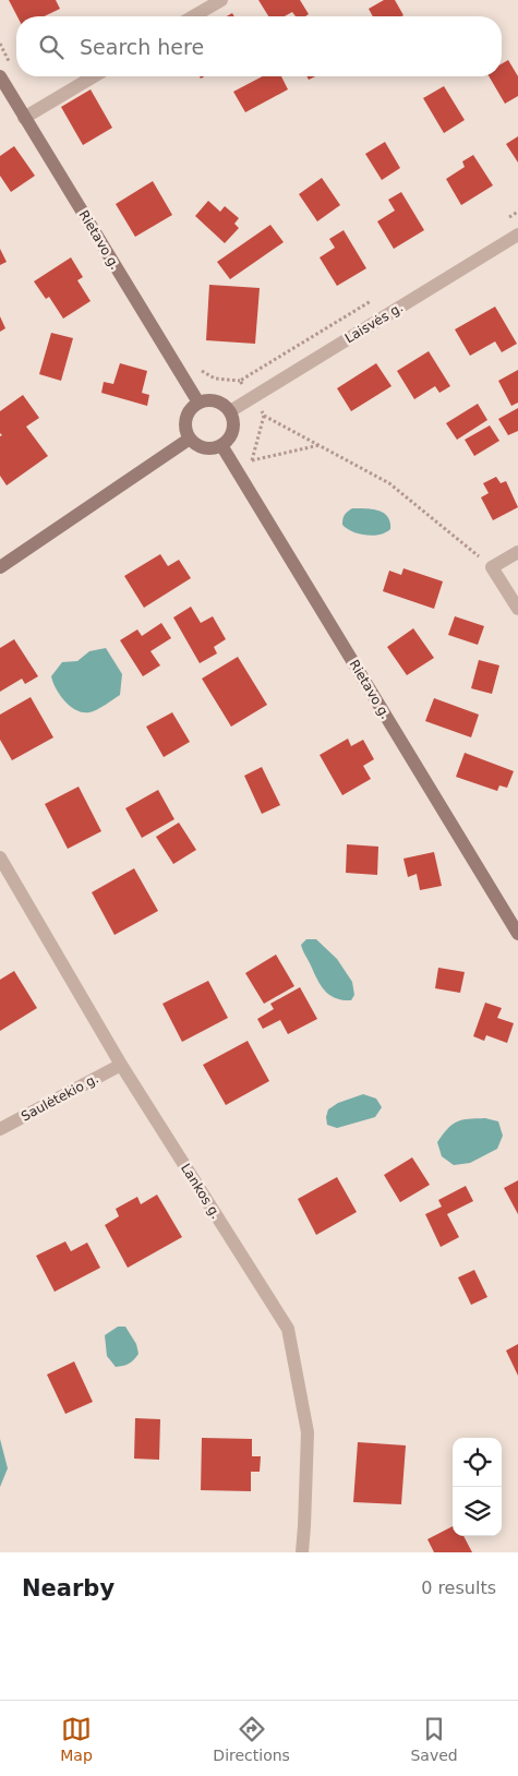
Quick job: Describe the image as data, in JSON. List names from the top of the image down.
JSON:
{
  "streets": {
    "main road": ["Rietavo g."],
    "street": ["Laisvės g.", "Saulėtekio g.", "Lankos g."]
  },
  "crossings": [
    ["Rietavo g.", "Laisvės g."],
    ["Saulėtekio g.", "Lankos g."]
  ],
  "page": {
    "search": "Search here",
    "heading": ["Nearby", "0 results"],
    "nav": ["Map", "Directions", "Saved"]
  }
}
